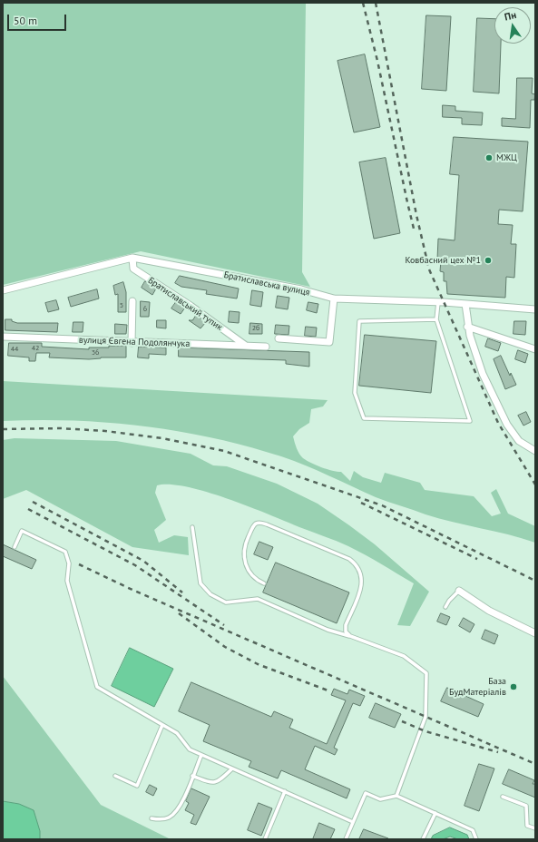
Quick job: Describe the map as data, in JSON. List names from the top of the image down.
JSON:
{
  "streets": {
    "street": ["Братиславська вулиця", "Братиславський тупик", "вулиця Євгена Подолянчука"]
  },
  "crossings": [
    ["Братиславська вулиця", "Братиславський тупик"],
    ["Братиславський тупик", "вулиця Євгена Подолянчука"]
  ],
  "places": ["МЖЦ", "Ковбасний цех №1", "База БудМатеріалів"],
  "house_numbers": [
    "5",
    "6",
    "2б",
    "42",
    "44",
    "36"
  ],
  "scale_bar": "50 m",
  "north": "top"
}
